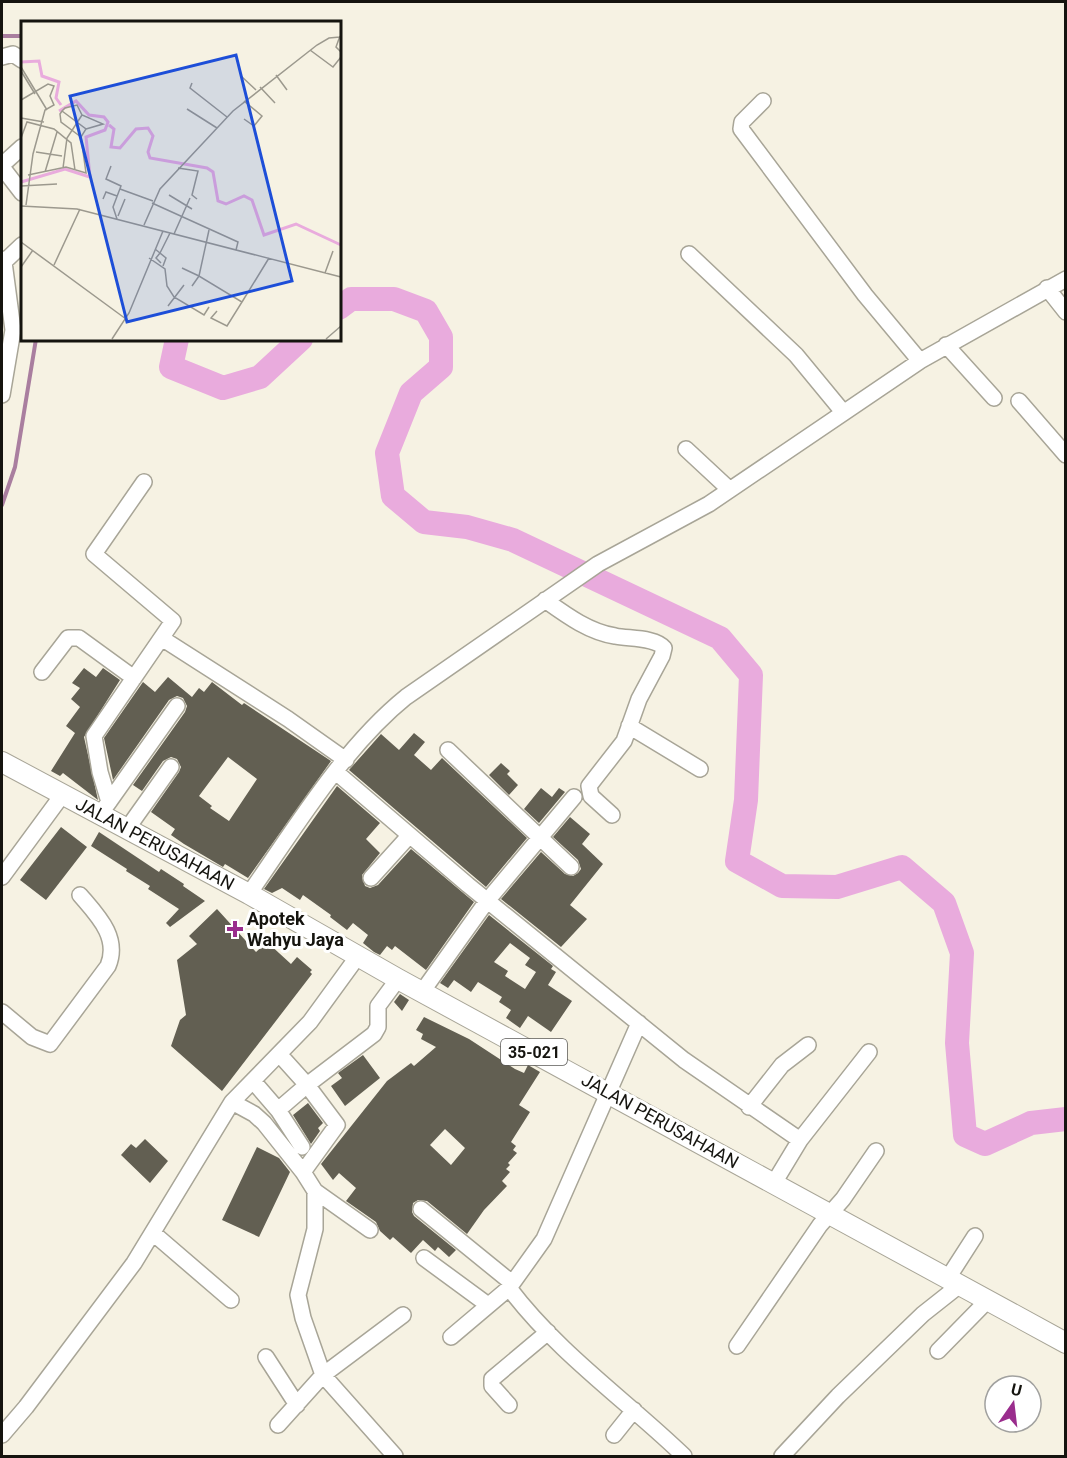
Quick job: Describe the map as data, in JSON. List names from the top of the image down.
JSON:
{
  "streets": {
    "main road": ["JALAN PERUSAHAAN", "35-021"]
  },
  "places": {
    "health": ["Apotek Wahyu Jaya"]
  },
  "north": "top"
}
